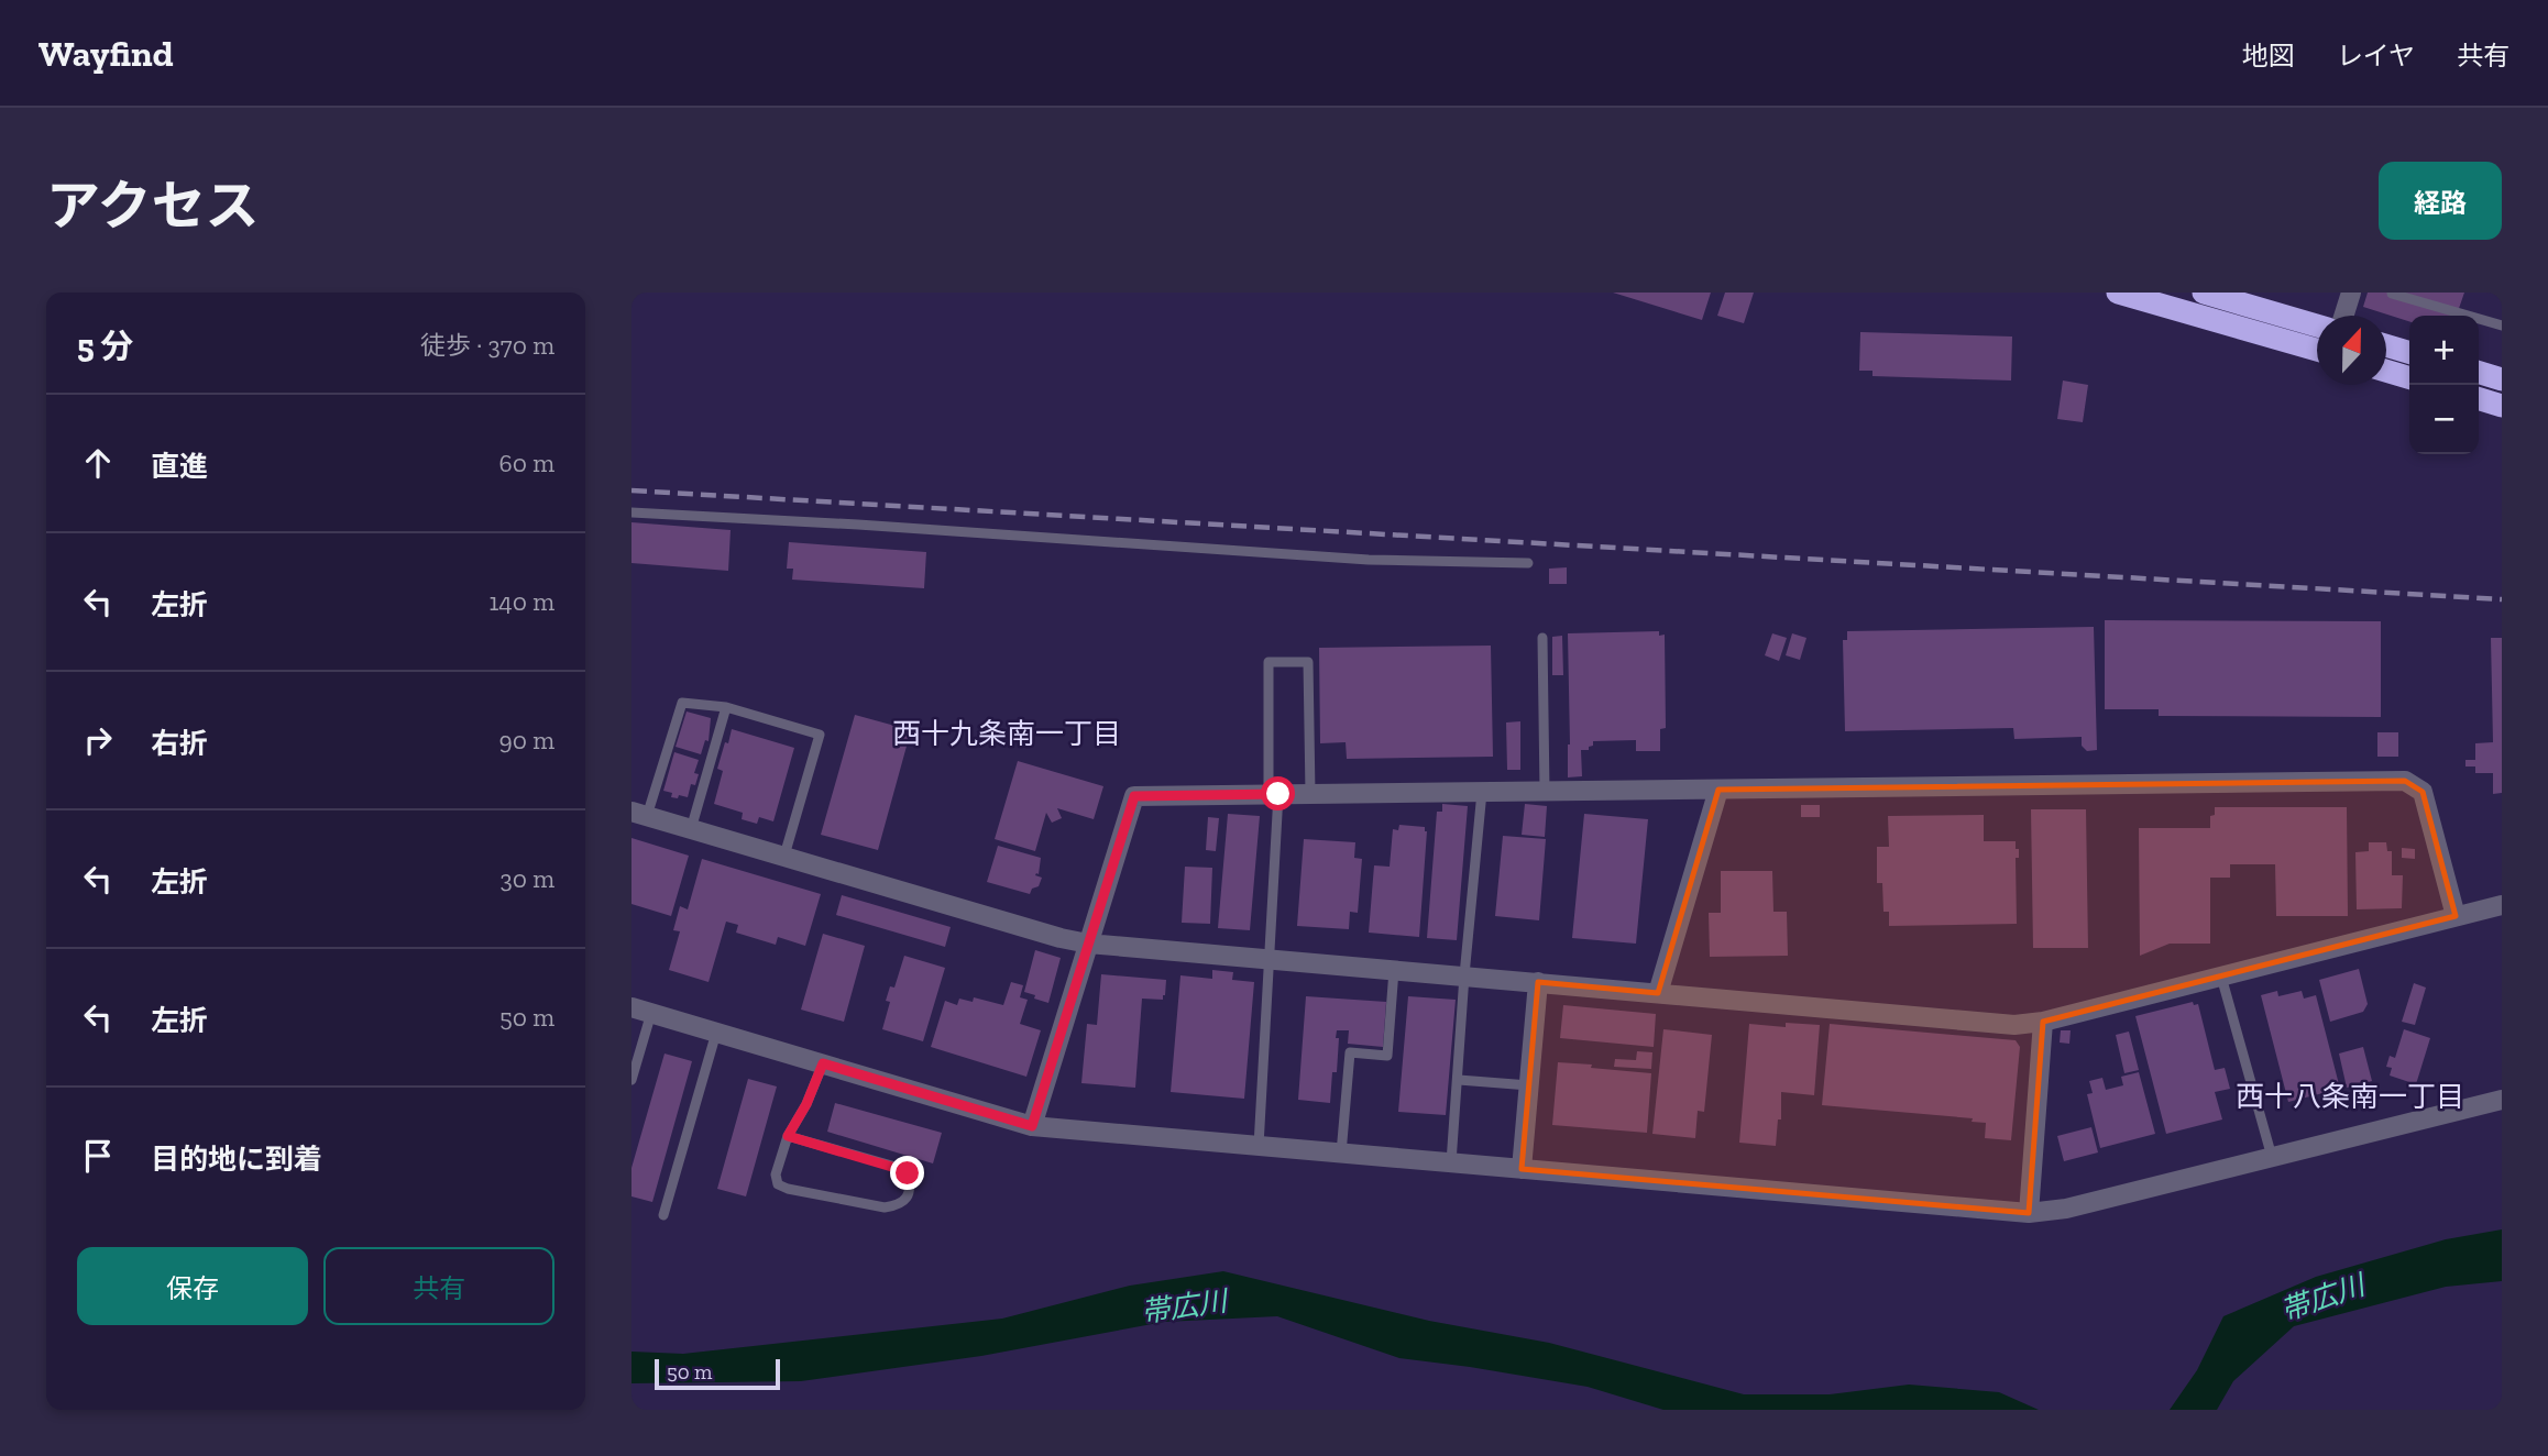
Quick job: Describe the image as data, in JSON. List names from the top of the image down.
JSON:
{
  "districts": ["西十九条南一丁目", "西十八条南一丁目"],
  "water": ["帯広川"],
  "scale_bar": "50 m",
  "north": "top",
  "page": {
    "header": "Wayfind",
    "nav": ["地図", "レイヤ", "共有"],
    "title": "アクセス",
    "buttons": [
      "経路",
      ["保存", "共有"]
    ],
    "heading": ["5 分", "徒歩 · 370 m"],
    "map_buttons": ["+", "−"],
    "list": [
      ["直進", "60 m"],
      ["左折", "140 m"],
      ["右折", "90 m"],
      ["左折", "30 m"],
      ["左折", "50 m"],
      "目的地に到着"
    ],
    "scale": "50 m"
  }
}
